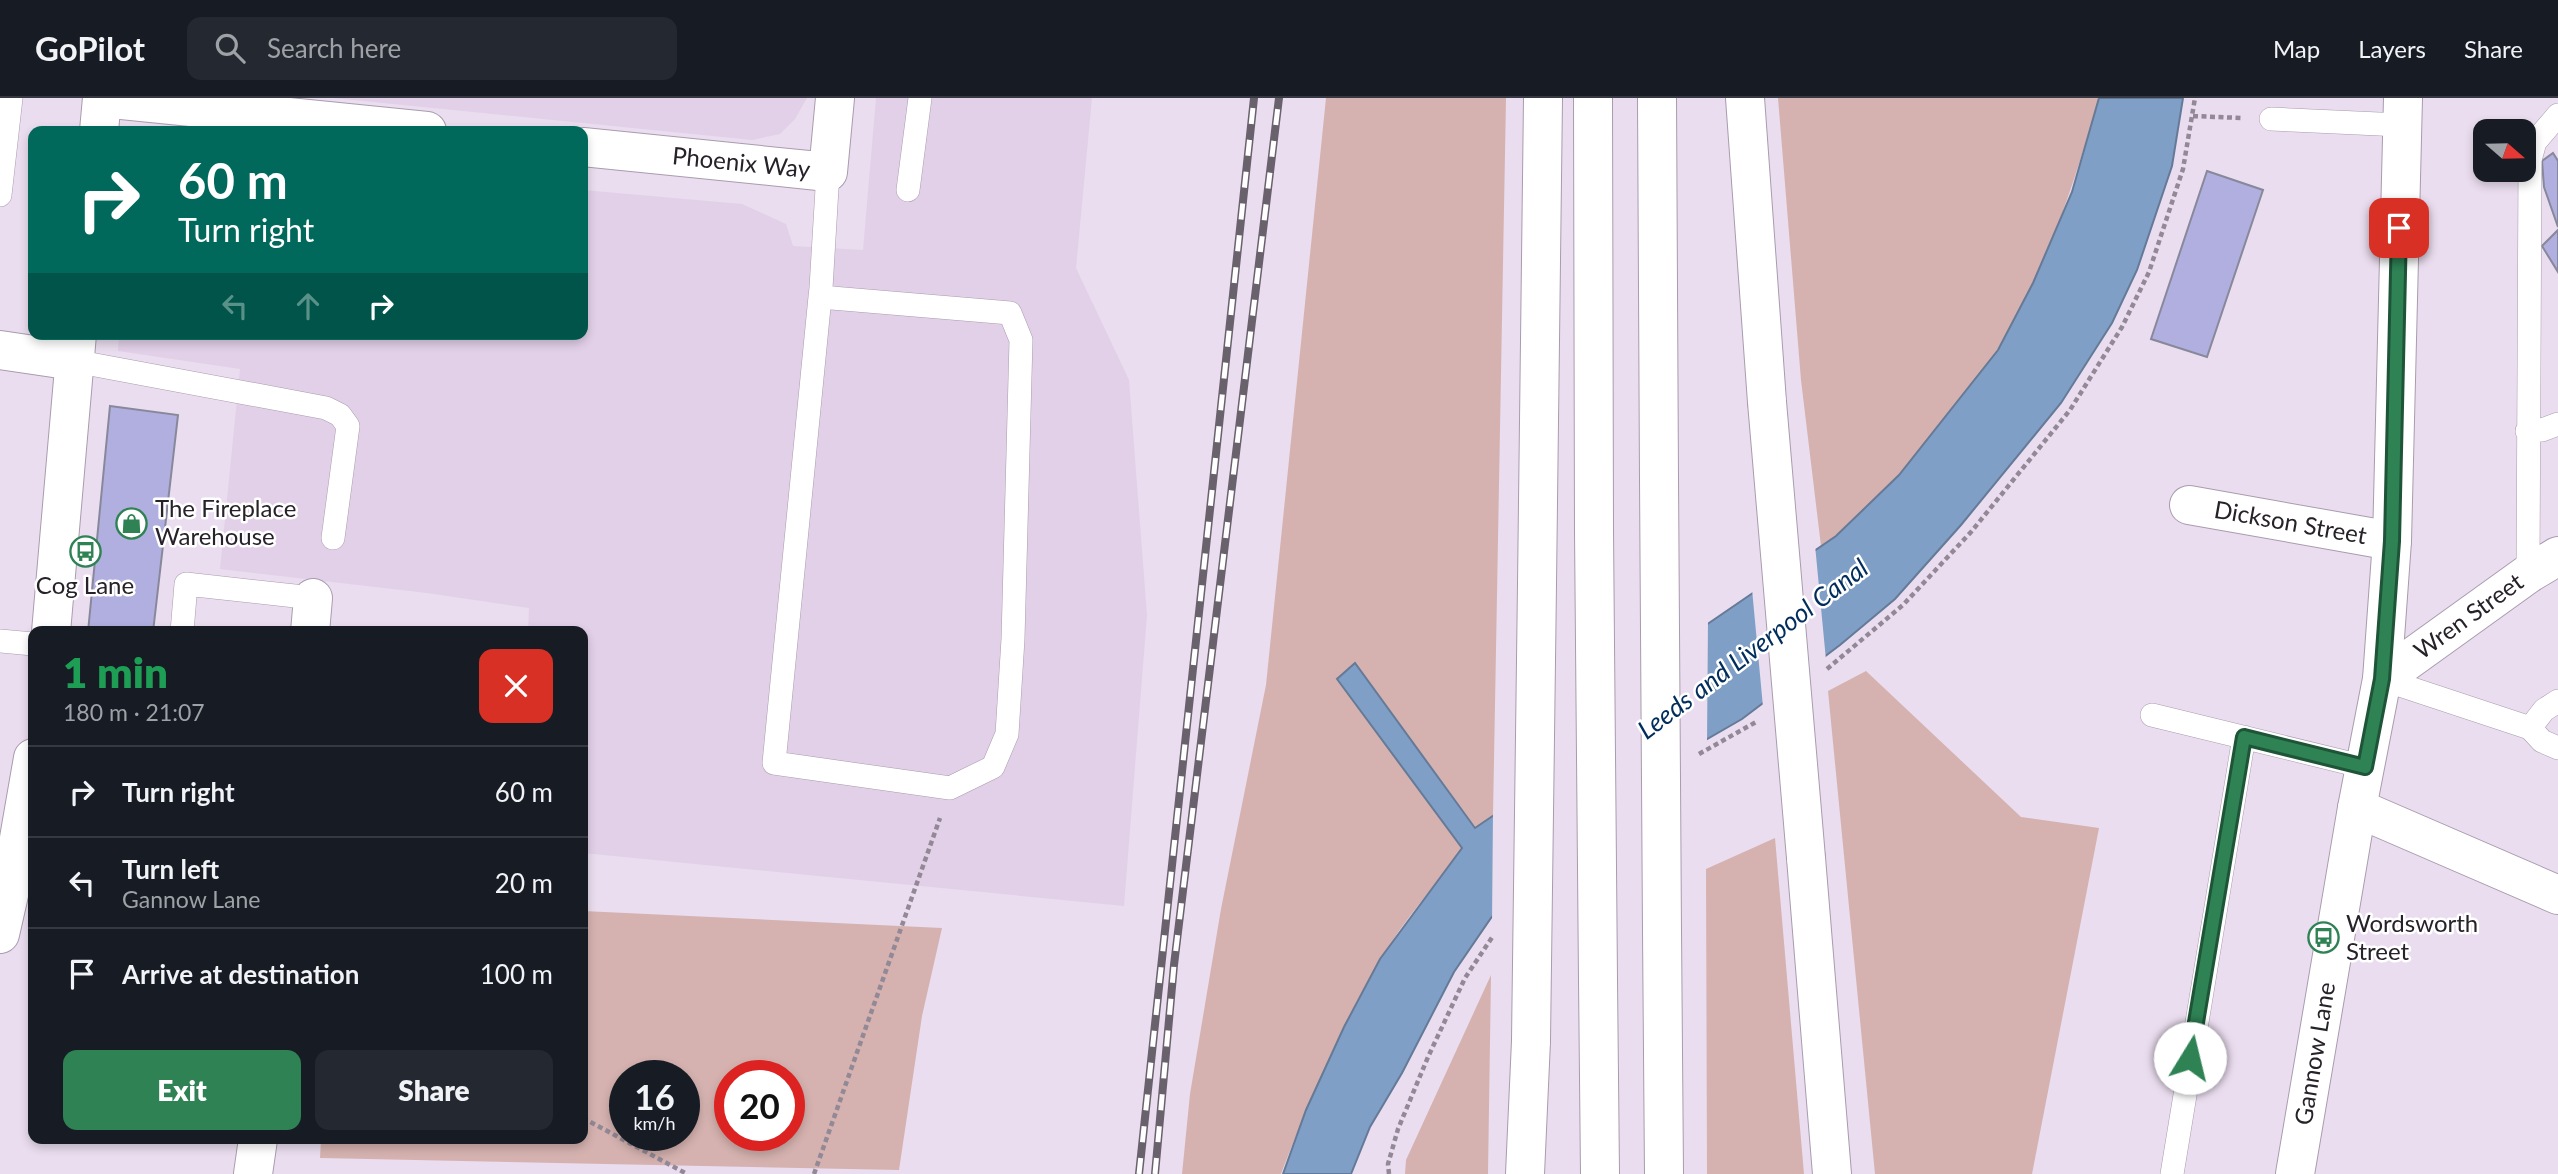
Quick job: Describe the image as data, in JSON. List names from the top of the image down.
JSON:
{
  "streets": {
    "main road": [
      "Phoenix Way",
      "Dickson Street",
      "Wren Street",
      "Gannow Lane"
    ]
  },
  "crossings": [
    ["Dickson Street", "Gannow Lane"],
    ["Wren Street", "Gannow Lane"]
  ],
  "water": ["Leeds and Liverpool Canal"],
  "places": {
    "shop": ["The Fireplace Warehouse"],
    "bus stop": ["Cog Lane", "Wordsworth Street"]
  },
  "north": "right",
  "page": {
    "header": "GoPilot",
    "search": "Search here",
    "nav": ["Map", "Layers", "Share"],
    "turn": ["60 m", "Turn right"],
    "heading": ["1 min", "180 m · 21:07"],
    "list": [
      {
        "name": "Turn right",
        "value": "60 m"
      },
      {
        "name": "Turn left",
        "note": "Gannow Lane",
        "value": "20 m"
      },
      {
        "name": "Arrive at destination",
        "value": "100 m"
      }
    ],
    "buttons": ["Exit", "Share"],
    "speed": "16 km/h",
    "limit": "20"
  }
}
